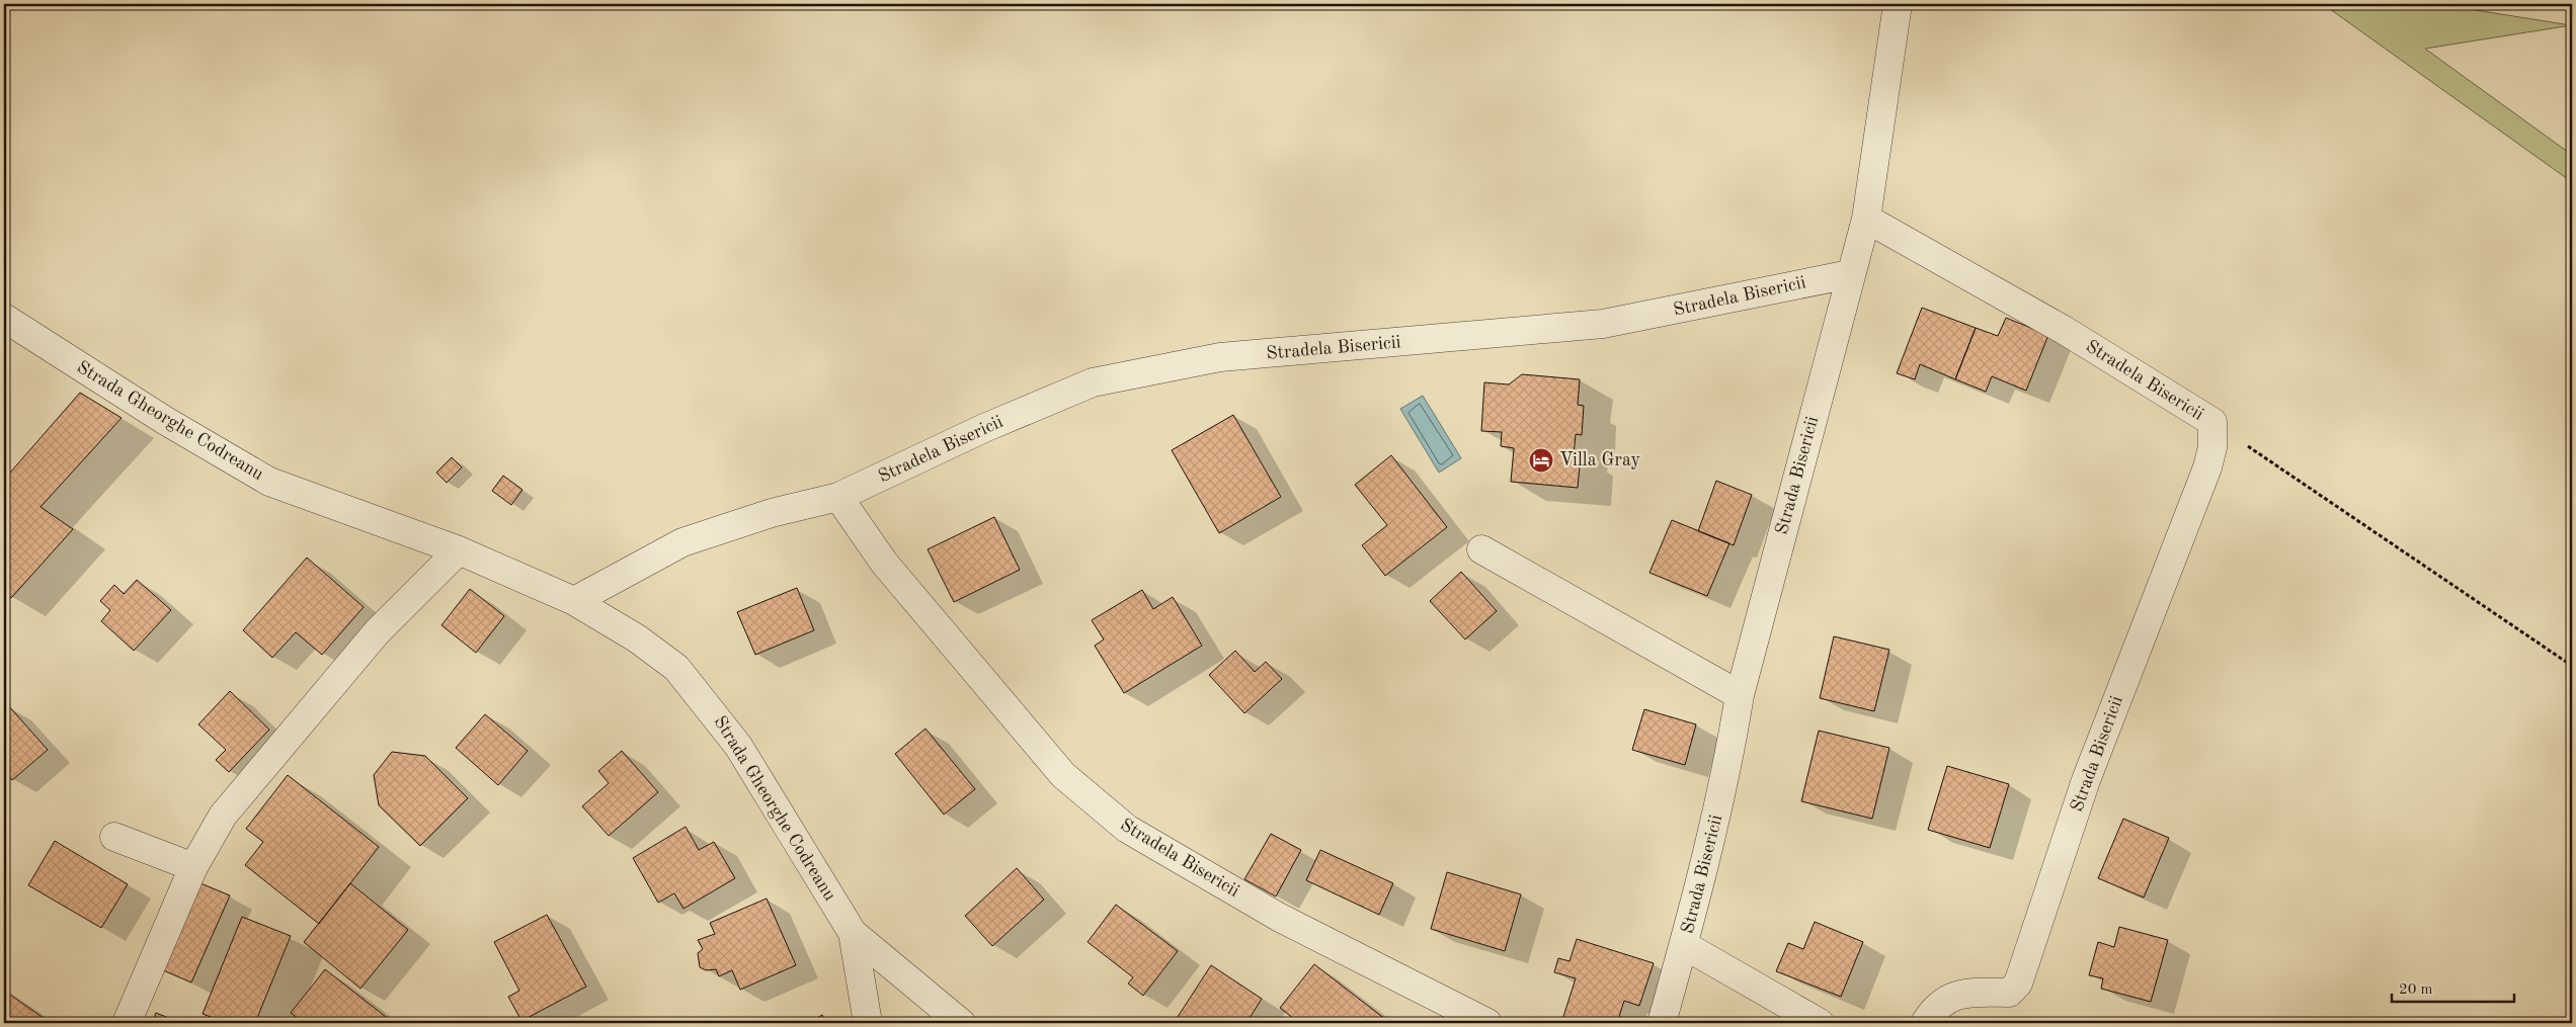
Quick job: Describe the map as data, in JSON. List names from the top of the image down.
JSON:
{
  "streets": {
    "street": ["Stradela Bisericii", "Strada Gheorghe Codreanu", "Strada Bisericii"]
  },
  "crossings": [
    ["Stradela Bisericii", "Strada Gheorghe Codreanu"],
    ["Stradela Bisericii", "Strada Bisericii"]
  ],
  "places": {
    "hotel": ["Villa Gray"]
  },
  "scale_bar": "20 m"
}
